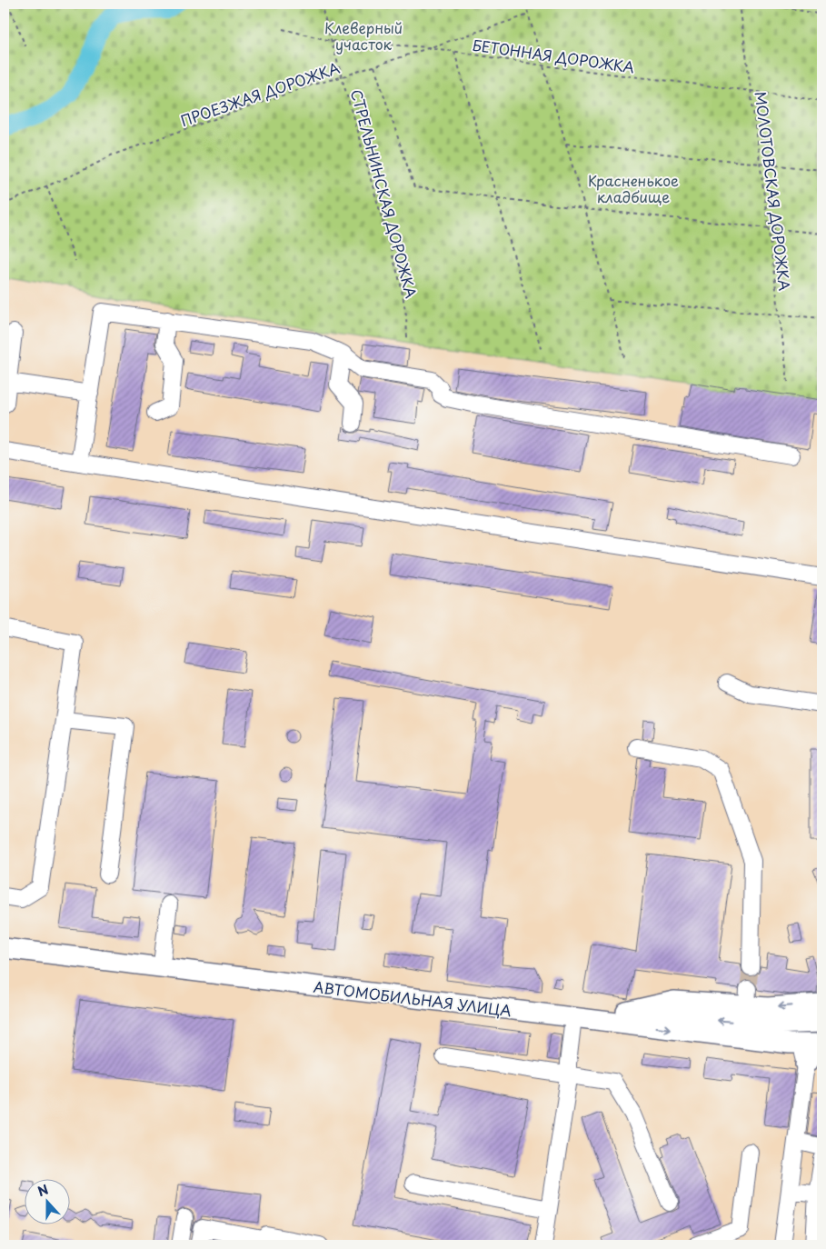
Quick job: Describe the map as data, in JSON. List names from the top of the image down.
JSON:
{
  "streets": {
    "main road": ["АВТОМОБИЛЬНАЯ УЛИЦА"],
    "path": [
      "БЕТОННАЯ ДОРОЖКА",
      "ПРОЕЗЖАЯ ДОРОЖКА",
      "МОЛОТОВСКАЯ ДОРОЖКА",
      "СТРЕЛЬНИНСКАЯ ДОРОЖКА"
    ]
  },
  "crossings": [
    ["БЕТОННАЯ ДОРОЖКА", "ПРОЕЗЖАЯ ДОРОЖКА"],
    ["БЕТОННАЯ ДОРОЖКА", "МОЛОТОВСКАЯ ДОРОЖКА"],
    ["БЕТОННАЯ ДОРОЖКА", "СТРЕЛЬНИНСКАЯ ДОРОЖКА"],
    ["ПРОЕЗЖАЯ ДОРОЖКА", "СТРЕЛЬНИНСКАЯ ДОРОЖКА"]
  ],
  "parks": ["Клеверный участок", "Красненькое кладбище"],
  "north": "top"
}
